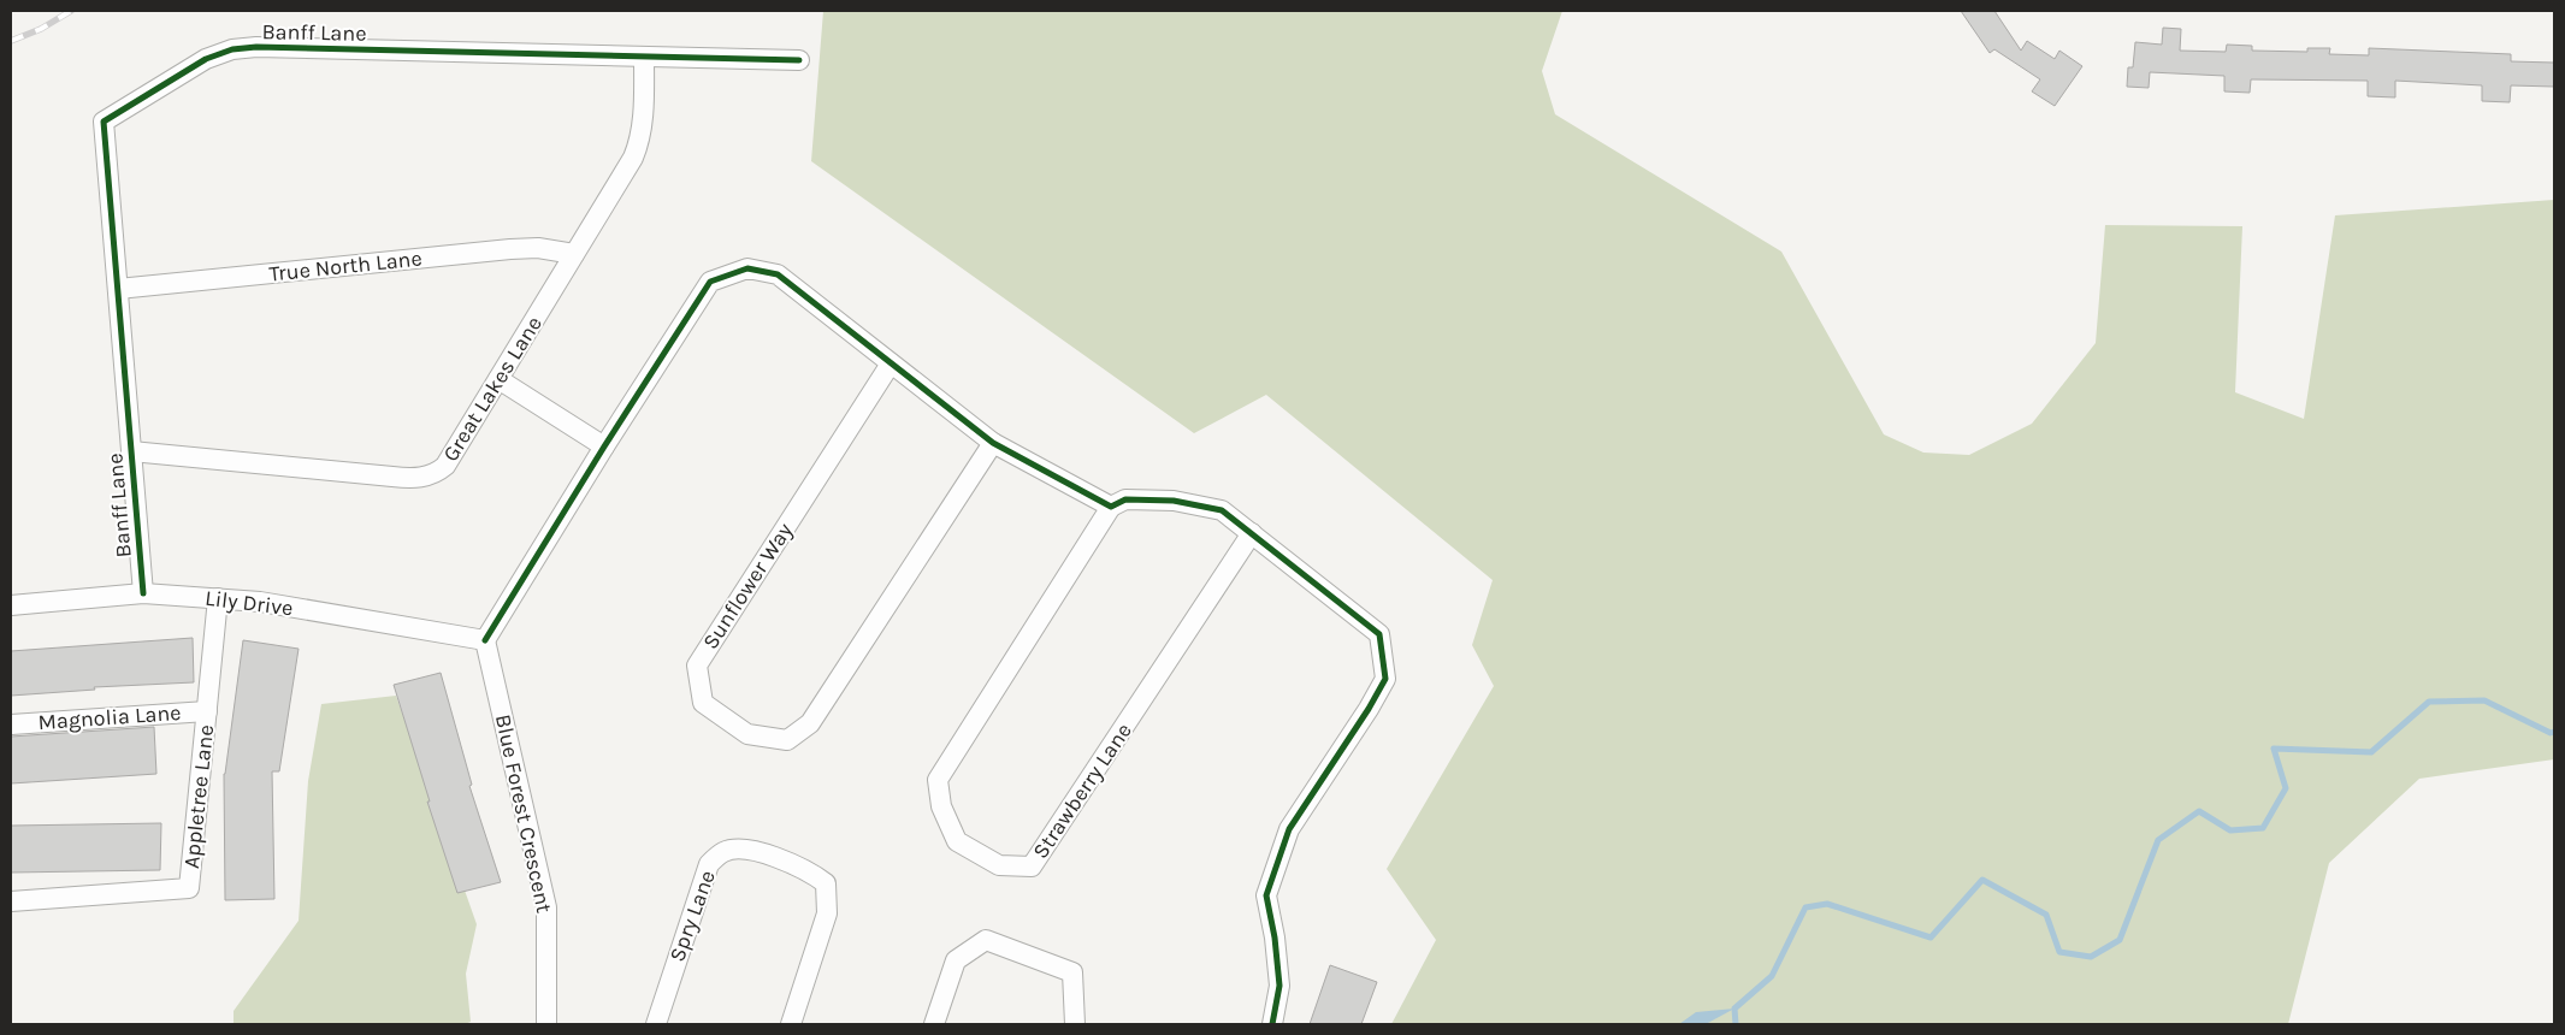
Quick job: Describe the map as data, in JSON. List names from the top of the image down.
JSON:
{
  "streets": {
    "street": [
      "Banff Lane",
      "True North Lane",
      "Great Lakes Lane",
      "Sunflower Way",
      "Lily Drive",
      "Magnolia Lane",
      "Strawberry Lane",
      "Appletree Lane",
      "Blue Forest Crescent",
      "Spry Lane"
    ]
  },
  "crossings": [
    ["Banff Lane", "True North Lane"],
    ["Banff Lane", "Great Lakes Lane"],
    ["Banff Lane", "Lily Drive"],
    ["True North Lane", "Great Lakes Lane"],
    ["Lily Drive", "Appletree Lane"],
    ["Lily Drive", "Blue Forest Crescent"],
    ["Magnolia Lane", "Appletree Lane"]
  ]
}
